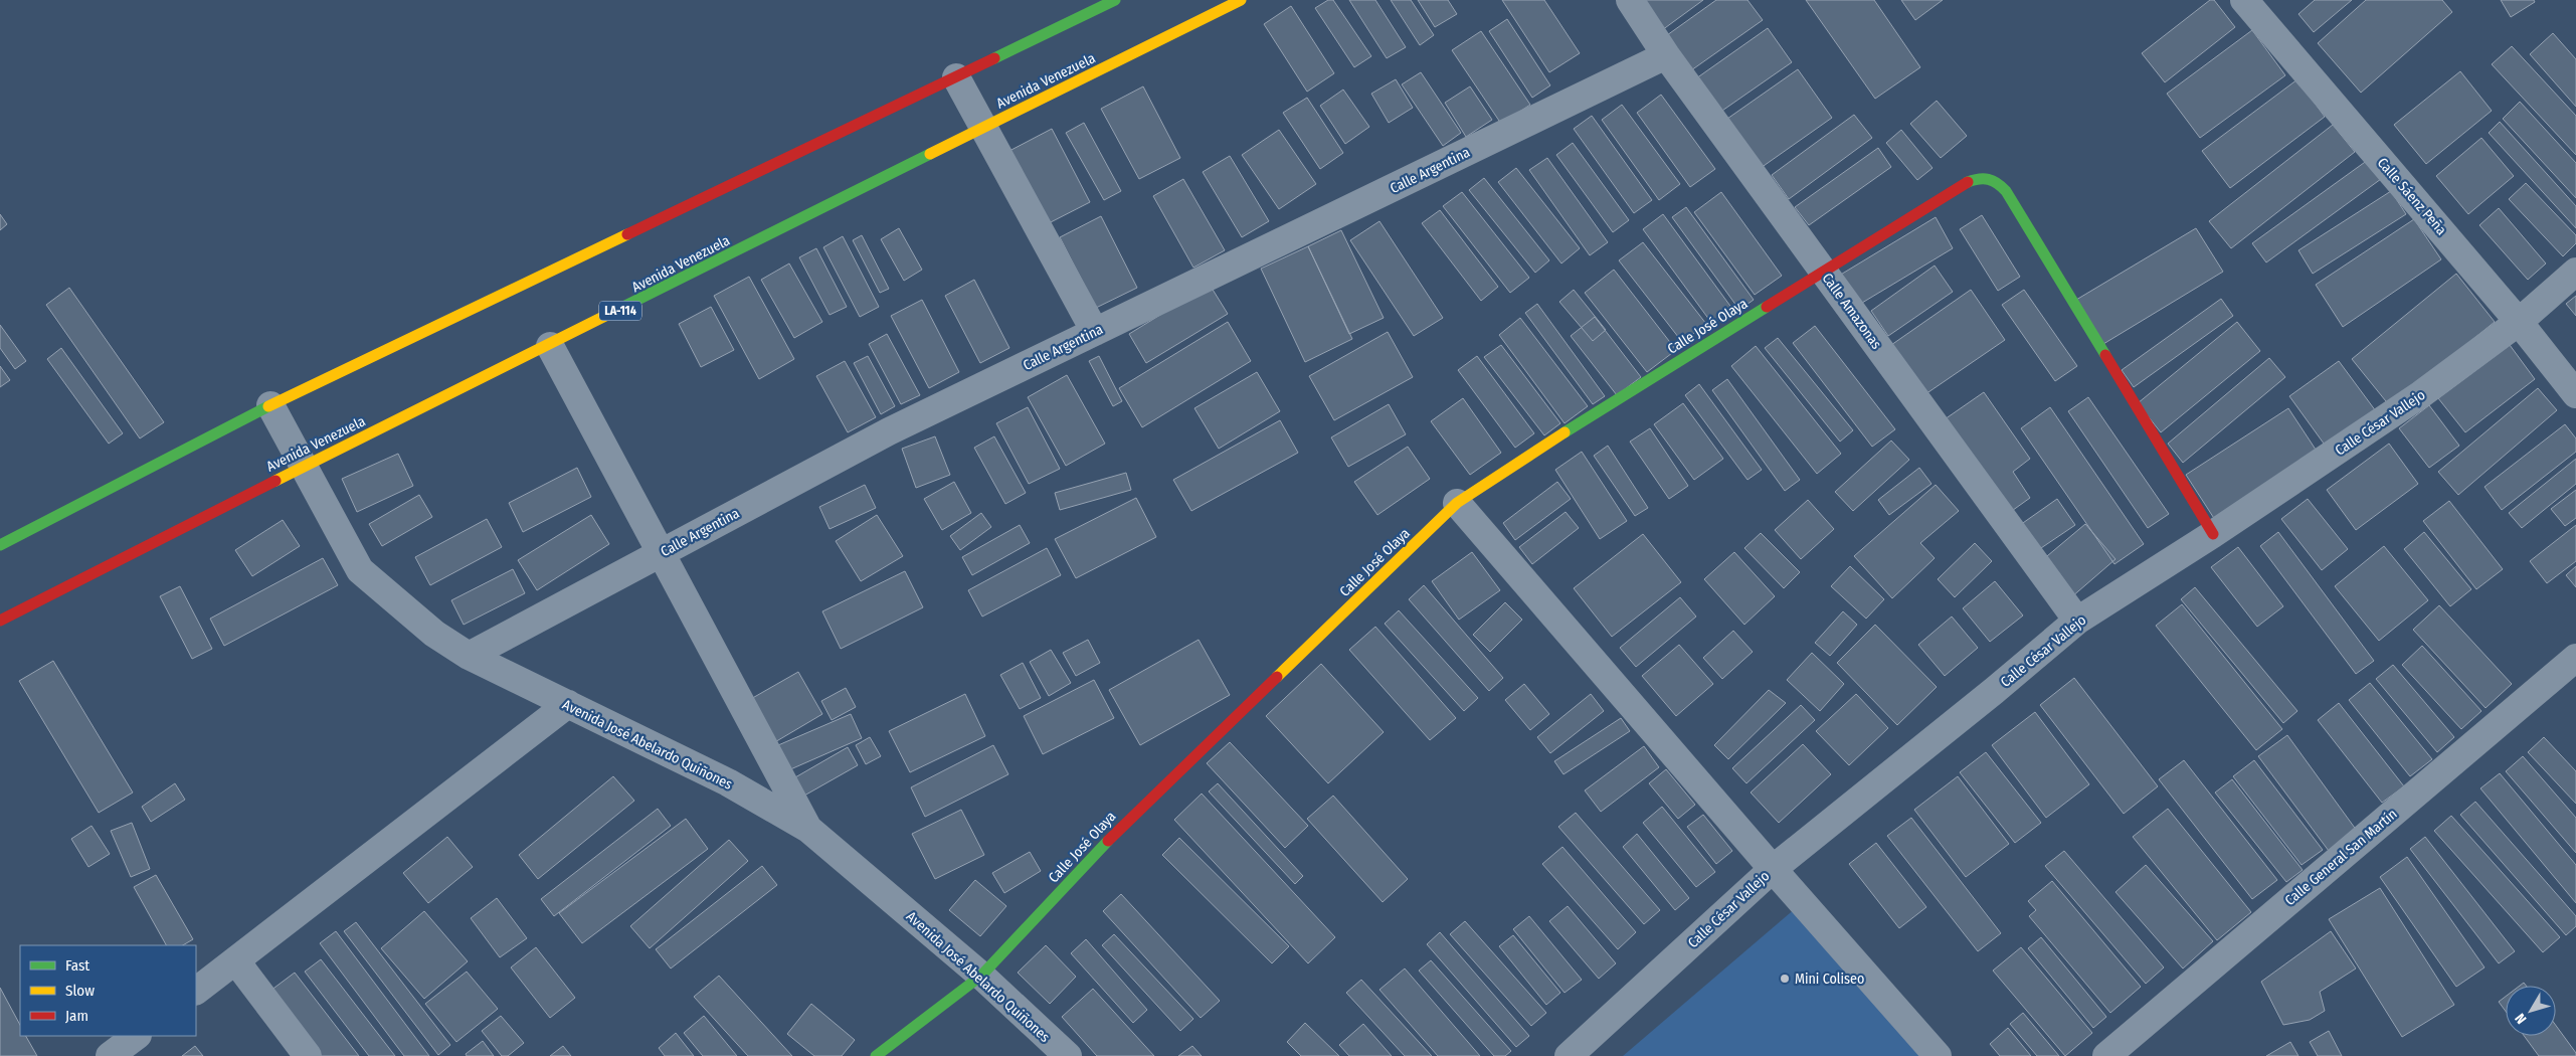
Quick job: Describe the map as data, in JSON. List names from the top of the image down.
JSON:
{
  "streets": {
    "main road": ["Avenida Venezuela", "LA-114", "Calle José Olaya"],
    "street": [
      "Calle Argentina",
      "Calle Sáenz Peña",
      "Calle Amazonas",
      "Calle César Vallejo",
      "Avenida José Abelardo Quiñones",
      "Calle General San Martín"
    ]
  },
  "crossings": [
    ["Avenida Venezuela", "Avenida José Abelardo Quiñones"],
    ["Calle Argentina", "Calle Amazonas"],
    ["Calle Argentina", "Avenida José Abelardo Quiñones"],
    ["Calle Sáenz Peña", "Calle César Vallejo"],
    ["Calle Amazonas", "Calle José Olaya"],
    ["Calle Amazonas", "Calle César Vallejo"],
    ["Calle José Olaya", "Calle César Vallejo"],
    ["Calle José Olaya", "Avenida José Abelardo Quiñones"]
  ],
  "places": ["Mini Coliseo"],
  "legend": ["Fast", "Slow", "Jam"],
  "north": "bottom left"
}
